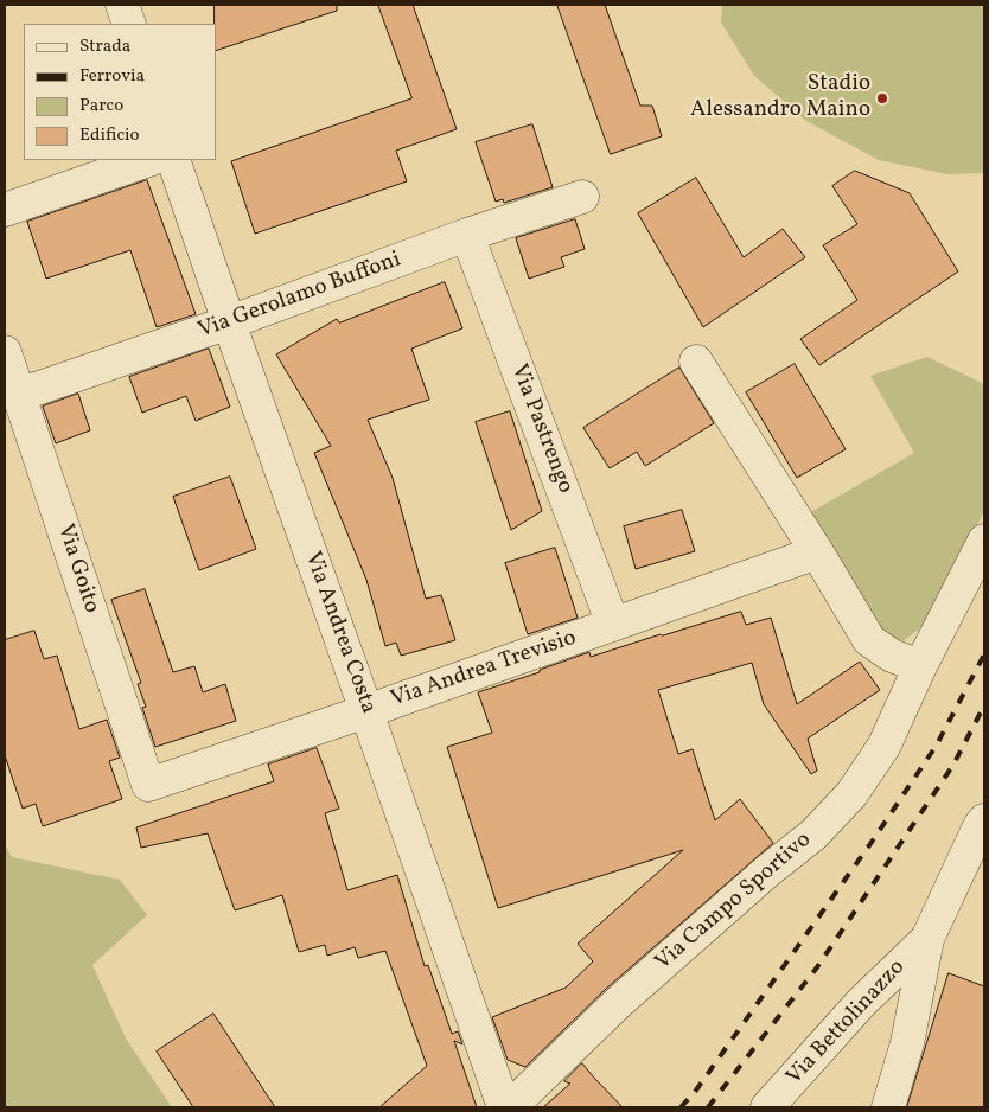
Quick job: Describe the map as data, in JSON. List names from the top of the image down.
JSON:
{
  "streets": {
    "street": [
      "Via Gerolamo Buffoni",
      "Via Pastrengo",
      "Via Goito",
      "Via Andrea Costa",
      "Via Andrea Trevisio",
      "Via Campo Sportivo",
      "Via Bettolinazzo"
    ]
  },
  "crossings": [
    ["Via Gerolamo Buffoni", "Via Pastrengo"],
    ["Via Gerolamo Buffoni", "Via Goito"],
    ["Via Gerolamo Buffoni", "Via Andrea Costa"],
    ["Via Pastrengo", "Via Andrea Trevisio"],
    ["Via Goito", "Via Andrea Trevisio"],
    ["Via Andrea Costa", "Via Andrea Trevisio"]
  ],
  "places": ["Stadio Alessandro Maino"],
  "legend": [
    "Strada",
    "Ferrovia",
    "Parco",
    "Edificio"
  ]
}
